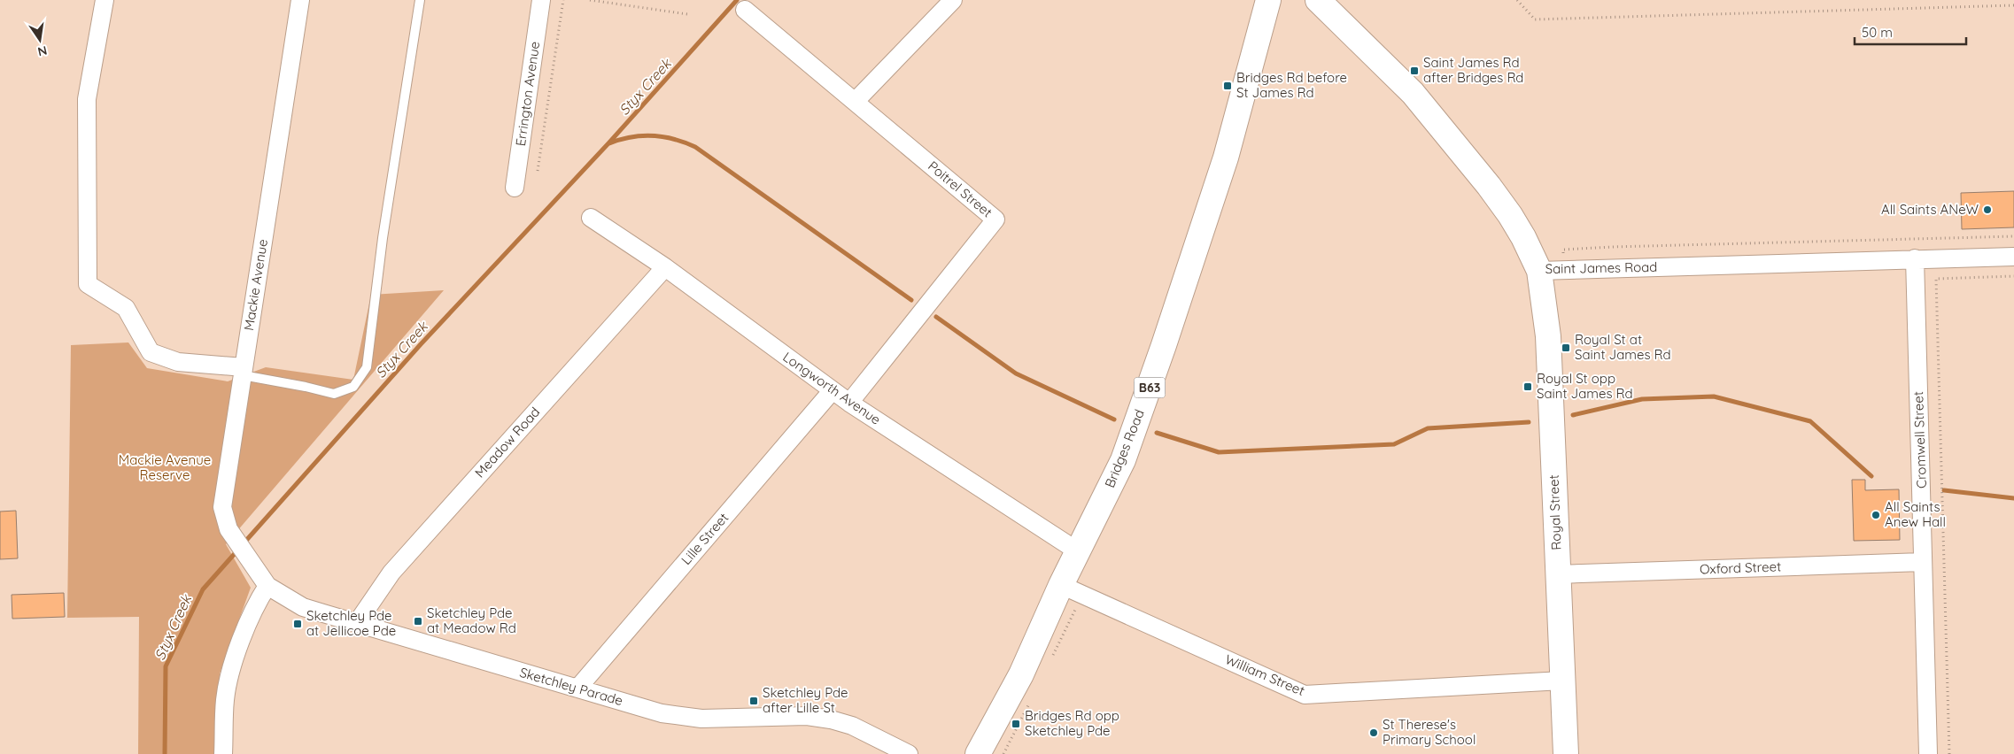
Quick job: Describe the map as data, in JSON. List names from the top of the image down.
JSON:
{
  "streets": {
    "main road": [
      "Saint James Road",
      "B63",
      "Bridges Road",
      "Royal Street"
    ],
    "street": [
      "Errington Avenue",
      "Poitrel Street",
      "Mackie Avenue",
      "Longworth Avenue",
      "Cromwell Street",
      "Meadow Road",
      "Lille Street",
      "Oxford Street",
      "William Street",
      "Sketchley Parade"
    ]
  },
  "crossings": [
    ["Poitrel Street", "Longworth Avenue"],
    ["Saint James Road", "Cromwell Street"],
    ["Saint James Road", "Royal Street"],
    ["Mackie Avenue", "Sketchley Parade"],
    ["Longworth Avenue", "Meadow Road"],
    ["Longworth Avenue", "Bridges Road"],
    ["Longworth Avenue", "Lille Street"],
    ["Cromwell Street", "Oxford Street"],
    ["Meadow Road", "Sketchley Parade"],
    ["Bridges Road", "William Street"],
    ["Royal Street", "Oxford Street"],
    ["Royal Street", "William Street"],
    ["Lille Street", "Sketchley Parade"]
  ],
  "water": ["Styx Creek"],
  "parks": ["Mackie Avenue Reserve"],
  "places": {
    "transit": [
      "Saint James Rd after Bridges Rd",
      "Bridges Rd before St James Rd",
      "Royal St at Saint James Rd",
      "Royal St opp Saint James Rd",
      "Sketchley Pde at Meadow Rd",
      "Sketchley Pde at Jellicoe Pde",
      "Sketchley Pde after Lille St",
      "Bridges Rd opp Sketchley Pde"
    ],
    "other": ["All Saints ANeW", "All Saints Anew Hall", "St Therese's Primary School"]
  },
  "scale_bar": "50 m",
  "north": "bottom"
}
